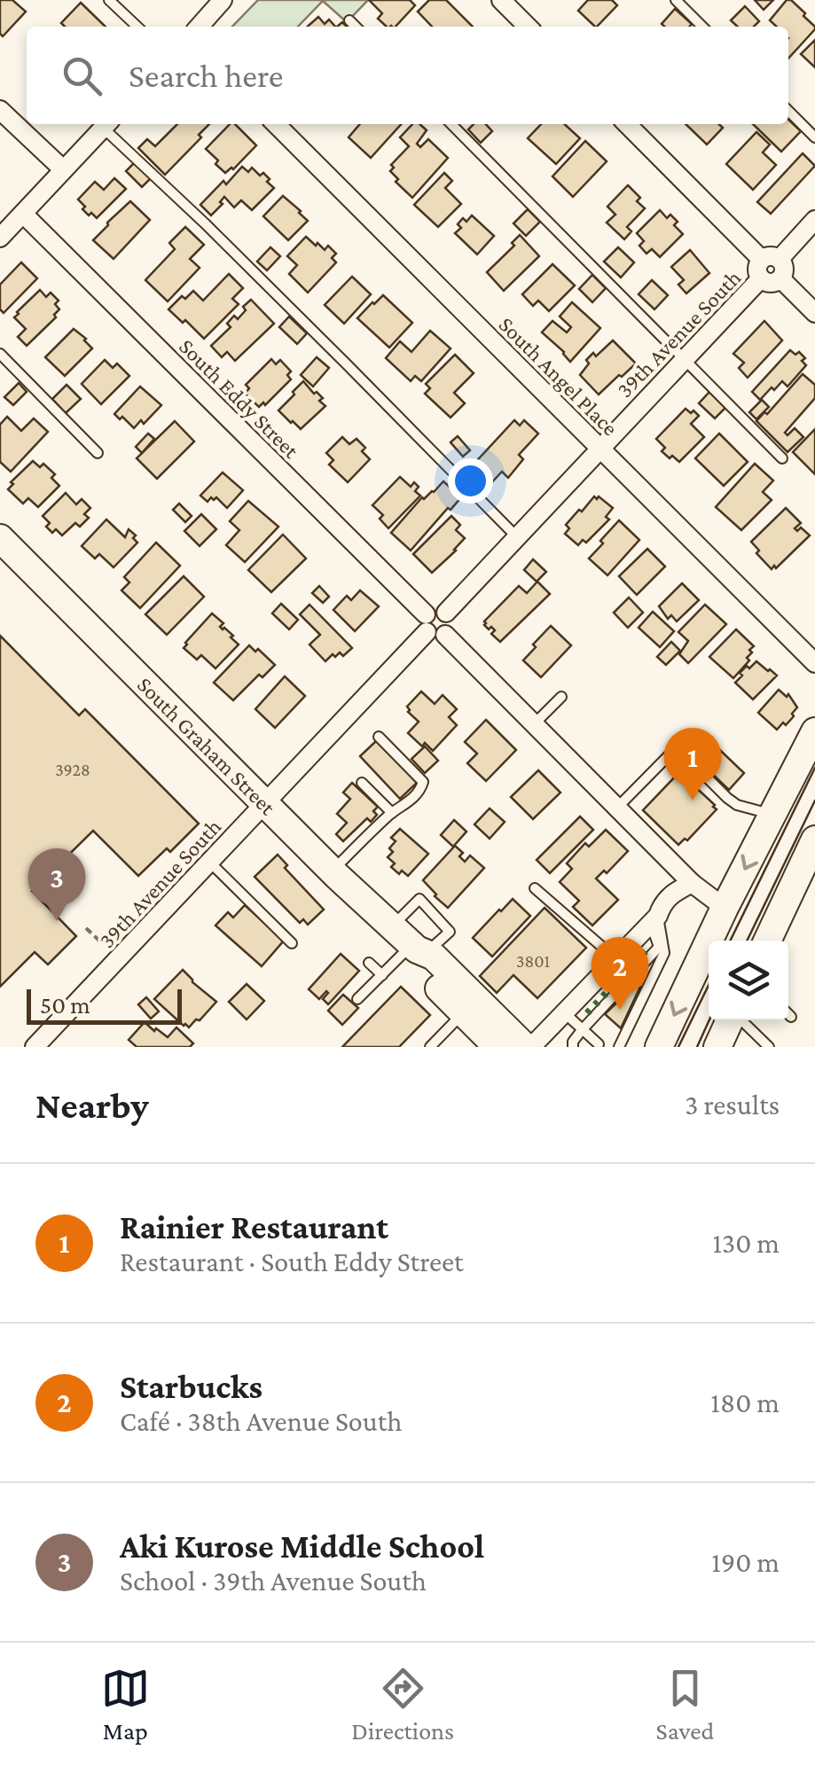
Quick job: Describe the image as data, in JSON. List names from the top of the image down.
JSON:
{
  "streets": {
    "street": [
      "39th Avenue South",
      "South Angel Place",
      "South Eddy Street",
      "South Graham Street"
    ]
  },
  "crossings": [
    ["39th Avenue South", "South Angel Place"],
    ["39th Avenue South", "South Eddy Street"],
    ["39th Avenue South", "South Graham Street"]
  ],
  "house_numbers": ["3928", "3801"],
  "scale_bar": "50 m",
  "page": {
    "search": "Search here",
    "pins": ["1", "3", "2"],
    "scale": "50 m",
    "heading": ["Nearby", "3 results"],
    "list": [
      {
        "mark": "1",
        "name": "Rainier Restaurant",
        "note": "Restaurant · South Eddy Street",
        "value": "130 m"
      },
      {
        "mark": "2",
        "name": "Starbucks",
        "note": "Café · 38th Avenue South",
        "value": "180 m"
      },
      {
        "mark": "3",
        "name": "Aki Kurose Middle School",
        "note": "School · 39th Avenue South",
        "value": "190 m"
      }
    ],
    "nav": ["Map", "Directions", "Saved"]
  }
}
